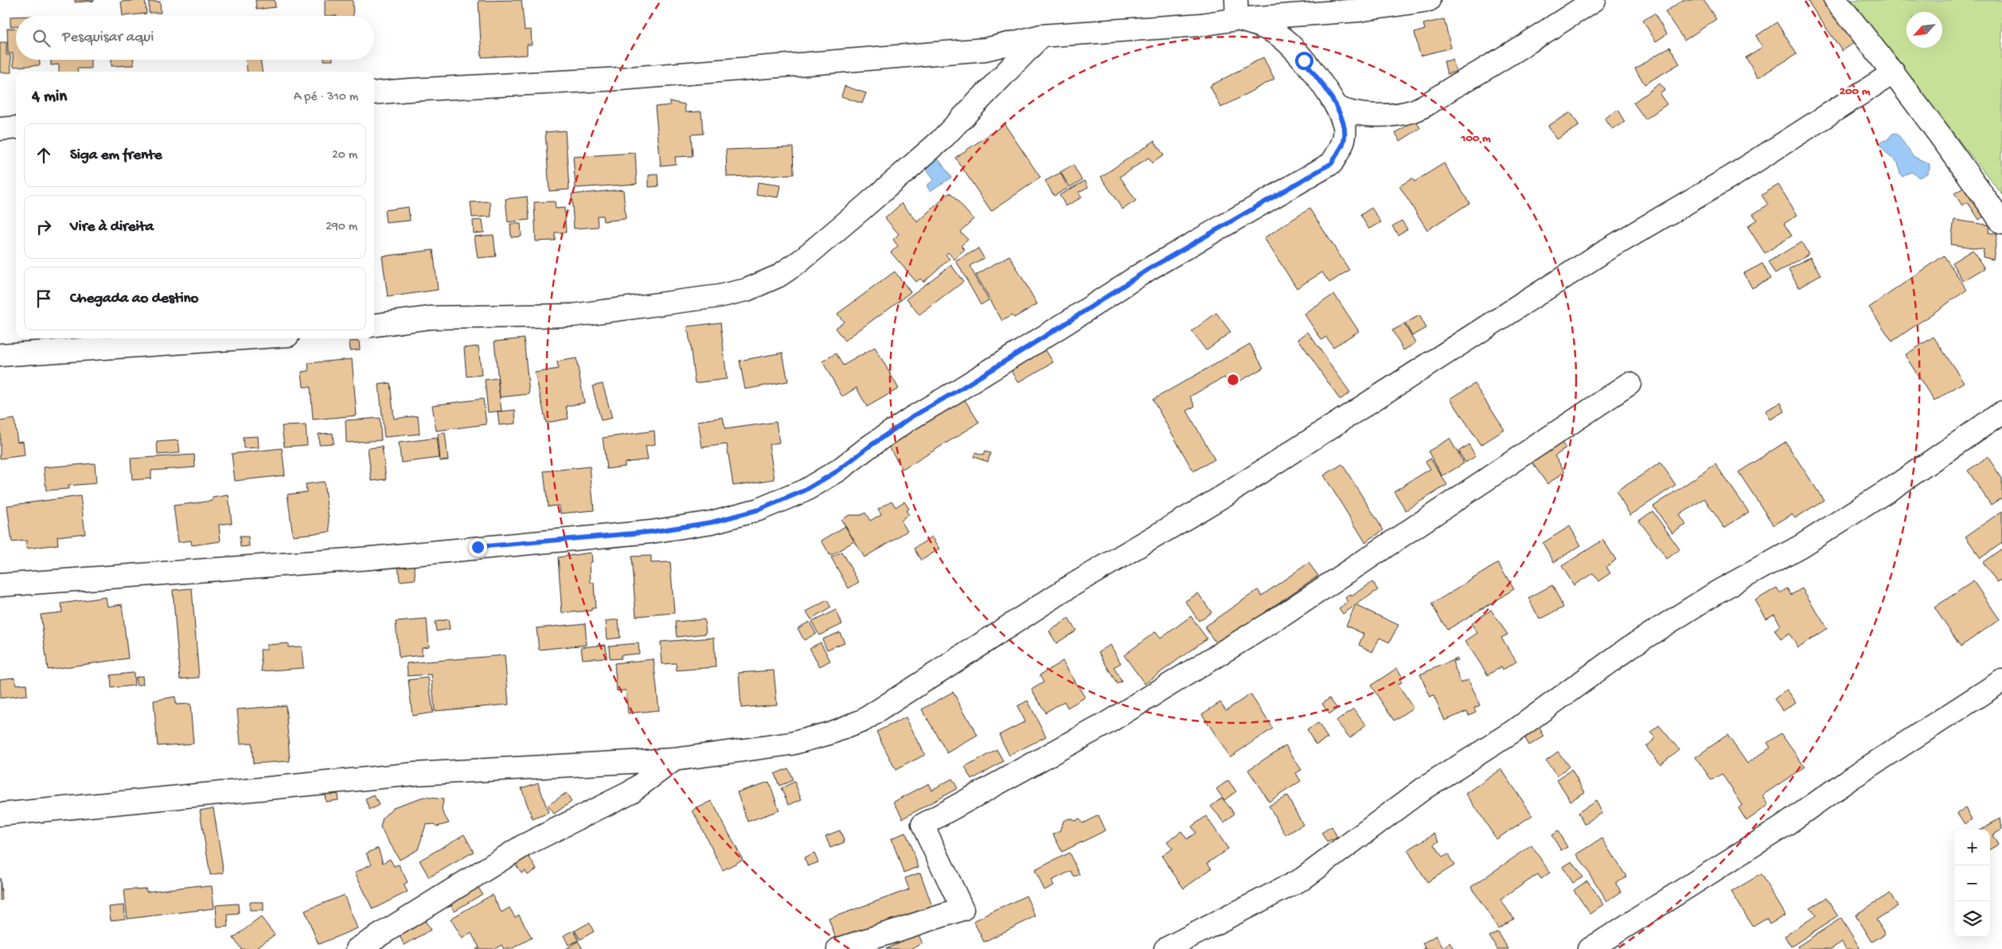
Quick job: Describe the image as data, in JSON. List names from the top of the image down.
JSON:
{
  "north": "bottom left",
  "page": {
    "search": "Pesquisar aqui",
    "heading": ["4 min", "A pé · 310 m"],
    "list": [
      ["Siga em frente", "20 m"],
      ["Vire à direita", "290 m"],
      "Chegada ao destino"
    ],
    "map_buttons": ["+", "−"]
  },
  "rings": ["200 m", "100 m"]
}
